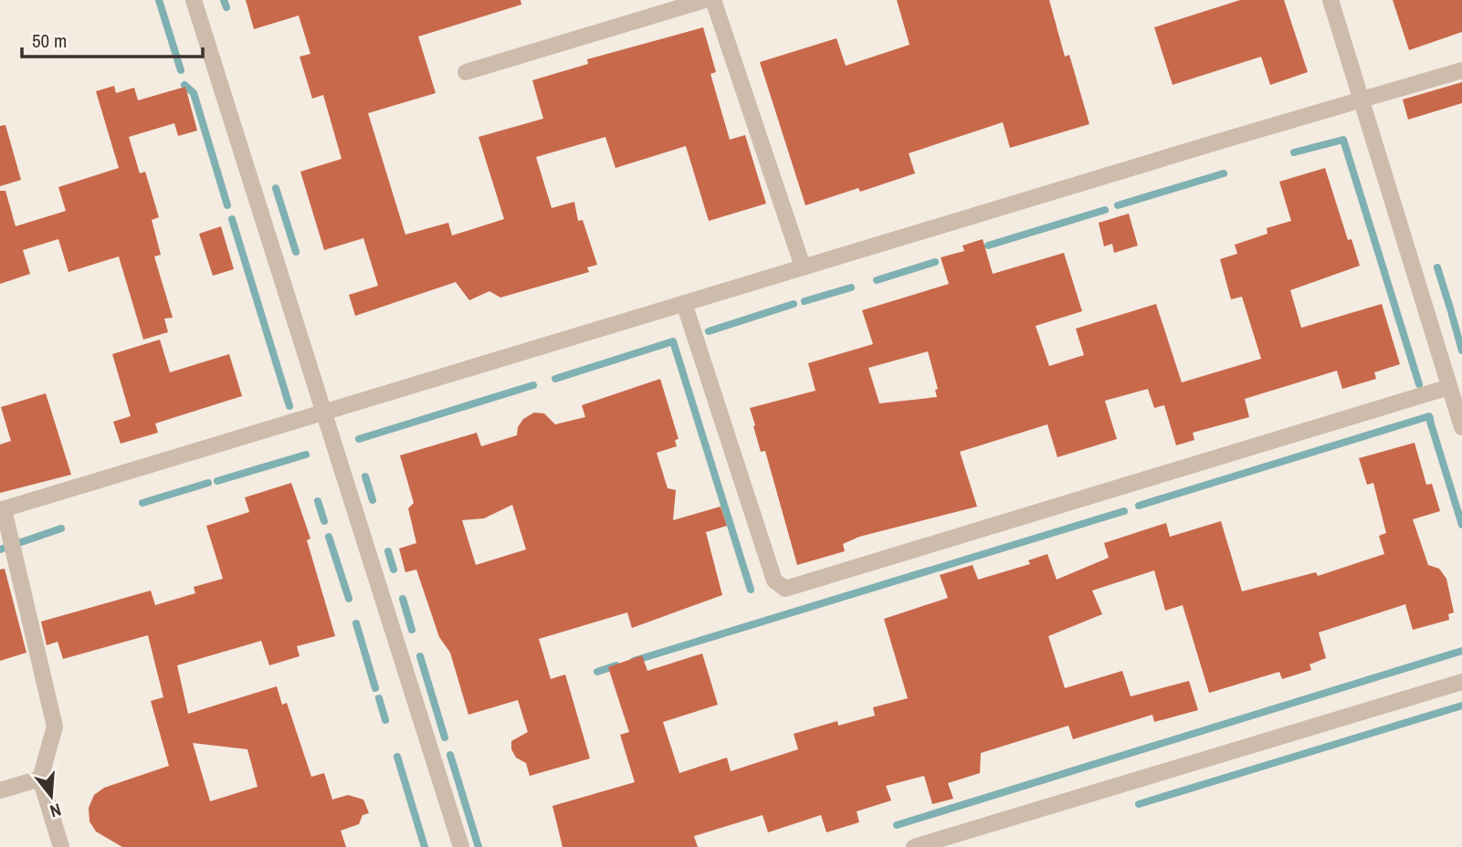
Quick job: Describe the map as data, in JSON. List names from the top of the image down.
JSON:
{
  "scale_bar": "50 m",
  "north": "bottom"
}
